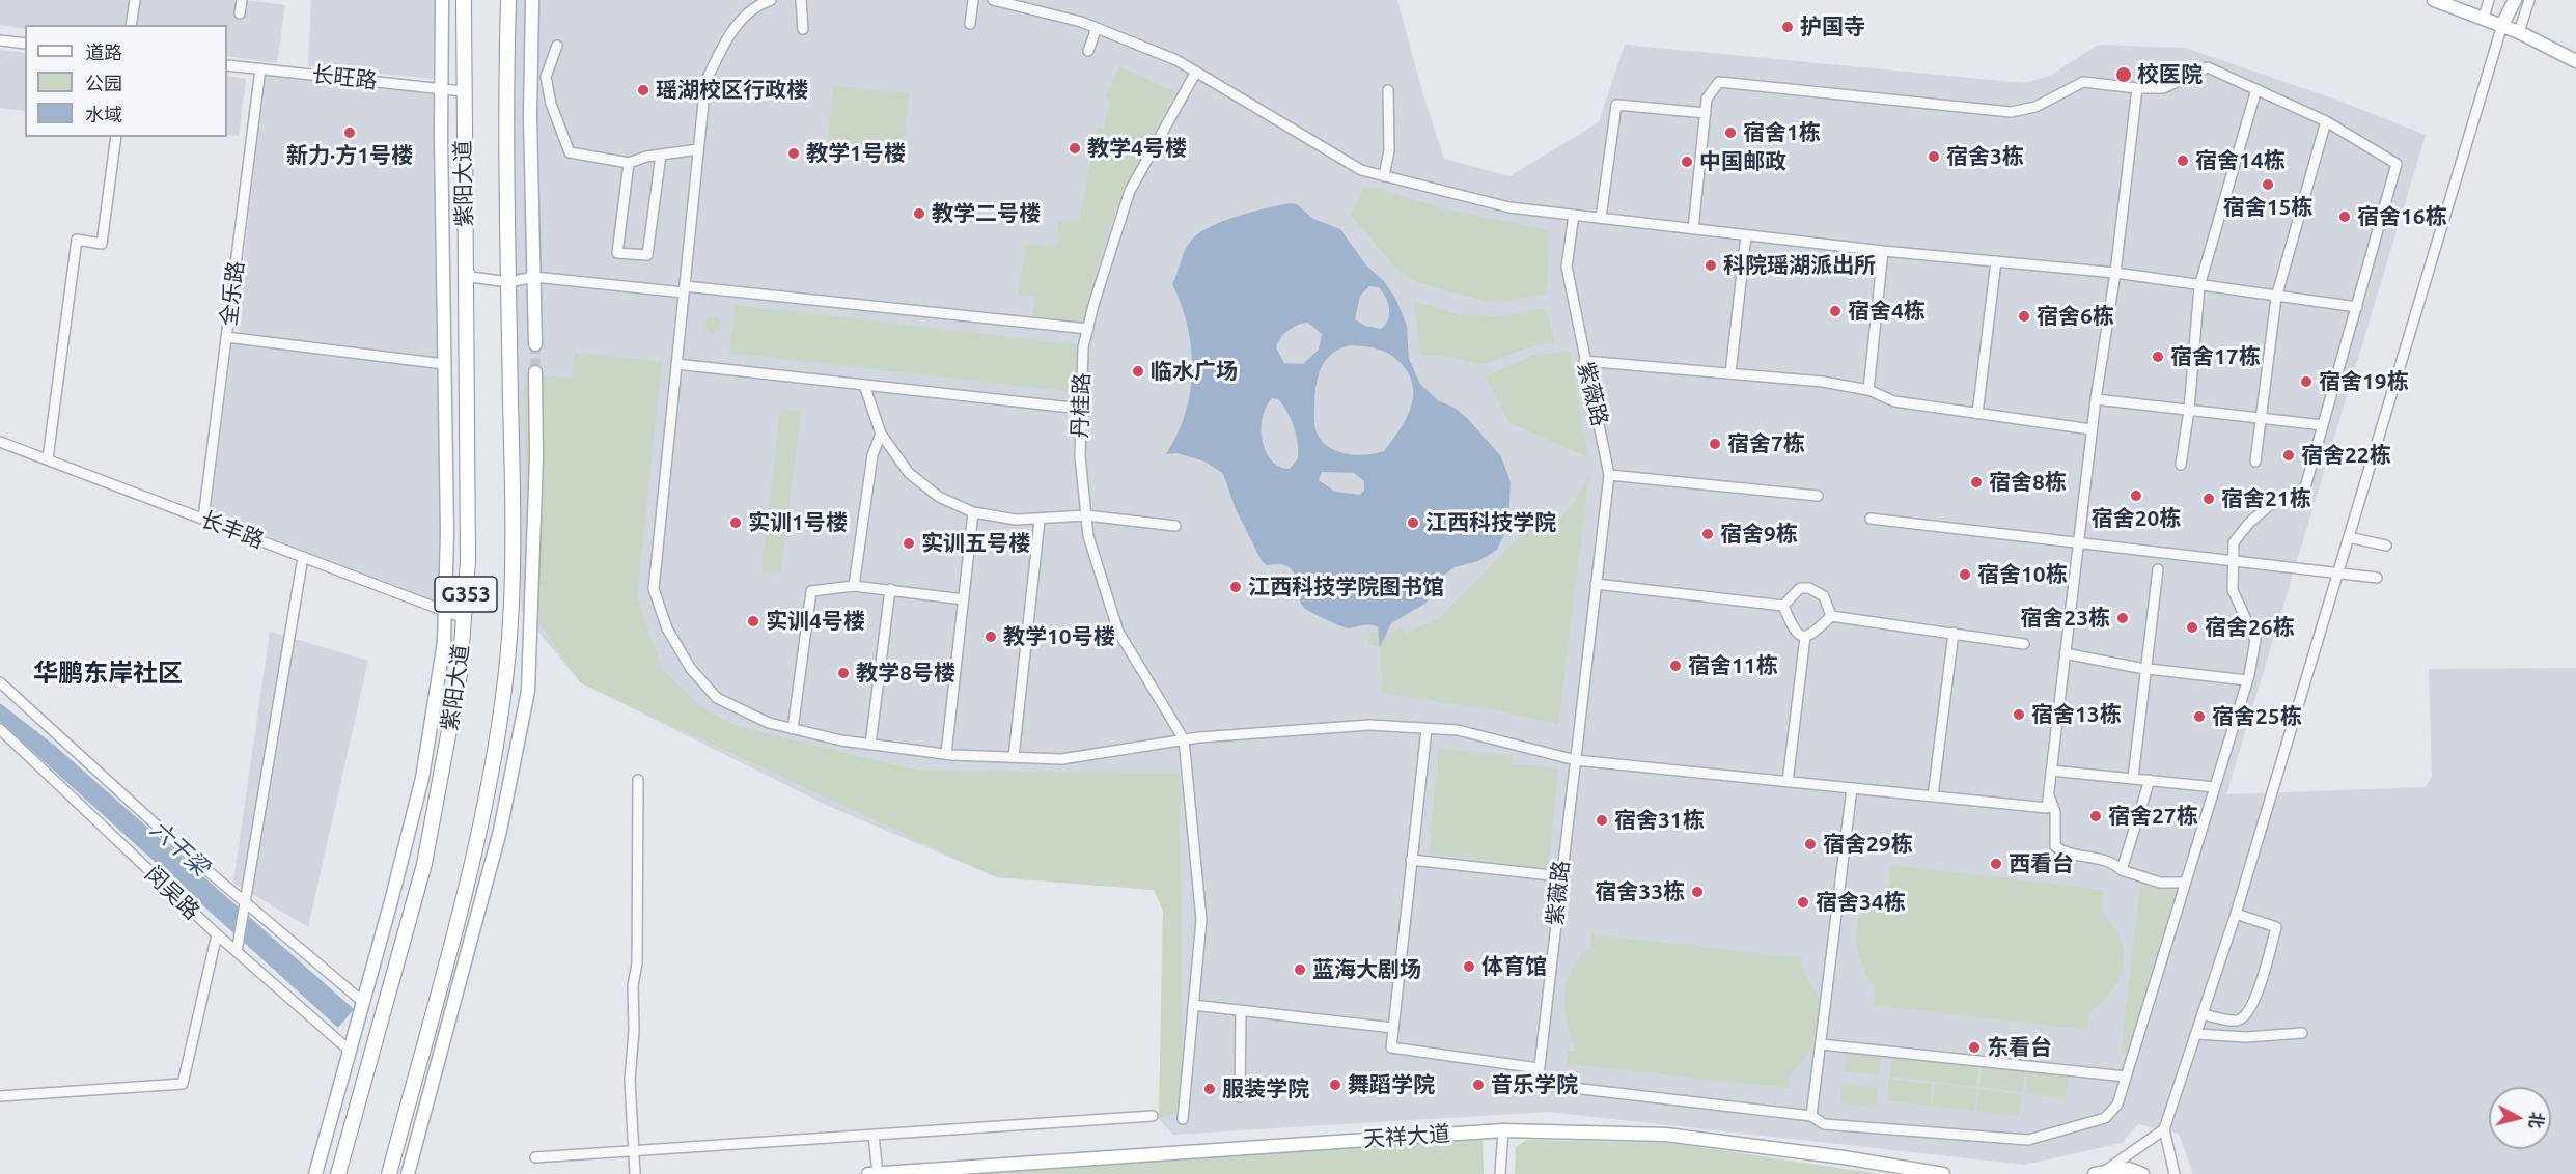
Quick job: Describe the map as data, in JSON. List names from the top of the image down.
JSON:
{
  "streets": {
    "highway": ["紫阳大道", "G353"],
    "main road": ["天祥大道"],
    "street": [
      "长旺路",
      "全乐路",
      "紫薇路",
      "丹桂路",
      "长丰路",
      "闵吴路"
    ]
  },
  "crossings": [
    ["长旺路", "紫阳大道"],
    ["长旺路", "全乐路"],
    ["紫阳大道", "长丰路"],
    ["全乐路", "长丰路"]
  ],
  "districts": ["华鹏东岸社区"],
  "water": ["六干梁"],
  "places": [
    "护国寺",
    "校医院",
    "瑶湖校区行政楼",
    "新力·方1号楼",
    "宿舍1栋",
    "教学4号楼",
    "教学1号楼",
    "宿舍3栋",
    "宿舍14栋",
    "中国邮政",
    "宿舍15栋",
    "教学二号楼",
    "宿舍16栋",
    "科院瑶湖派出所",
    "宿舍4栋",
    "宿舍6栋",
    "宿舍17栋",
    "临水广场",
    "宿舍19栋",
    "宿舍7栋",
    "宿舍22栋",
    "宿舍8栋",
    "宿舍20栋",
    "宿舍21栋",
    "实训1号楼",
    "江西科技学院",
    "宿舍9栋",
    "实训五号楼",
    "宿舍10栋",
    "江西科技学院图书馆",
    "宿舍23栋",
    "实训4号楼",
    "宿舍26栋",
    "教学10号楼",
    "宿舍11栋",
    "教学8号楼",
    "宿舍13栋",
    "宿舍25栋",
    "宿舍27栋",
    "宿舍31栋",
    "宿舍29栋",
    "西看台",
    "宿舍33栋",
    "宿舍34栋",
    "体育馆",
    "蓝海大剧场",
    "东看台",
    "舞蹈学院",
    "音乐学院",
    "服装学院"
  ],
  "legend": ["道路", "公园", "水域"],
  "north": "right"
}
